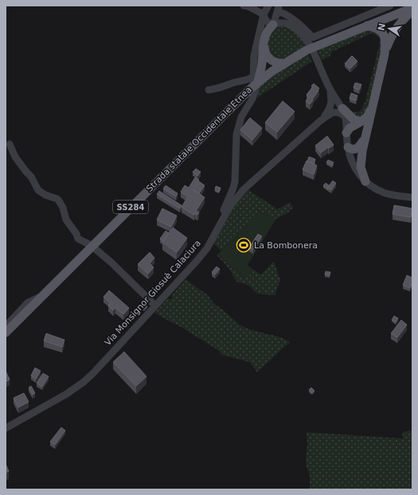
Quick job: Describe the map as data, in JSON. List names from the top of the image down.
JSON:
{
  "streets": {
    "main road": ["Strada statale Occidentale Etnea", "SS284"],
    "street": ["Via Monsignor Giosuè Calaciura"]
  },
  "places": {
    "sports": ["La Bombonera"]
  },
  "north": "left"
}
